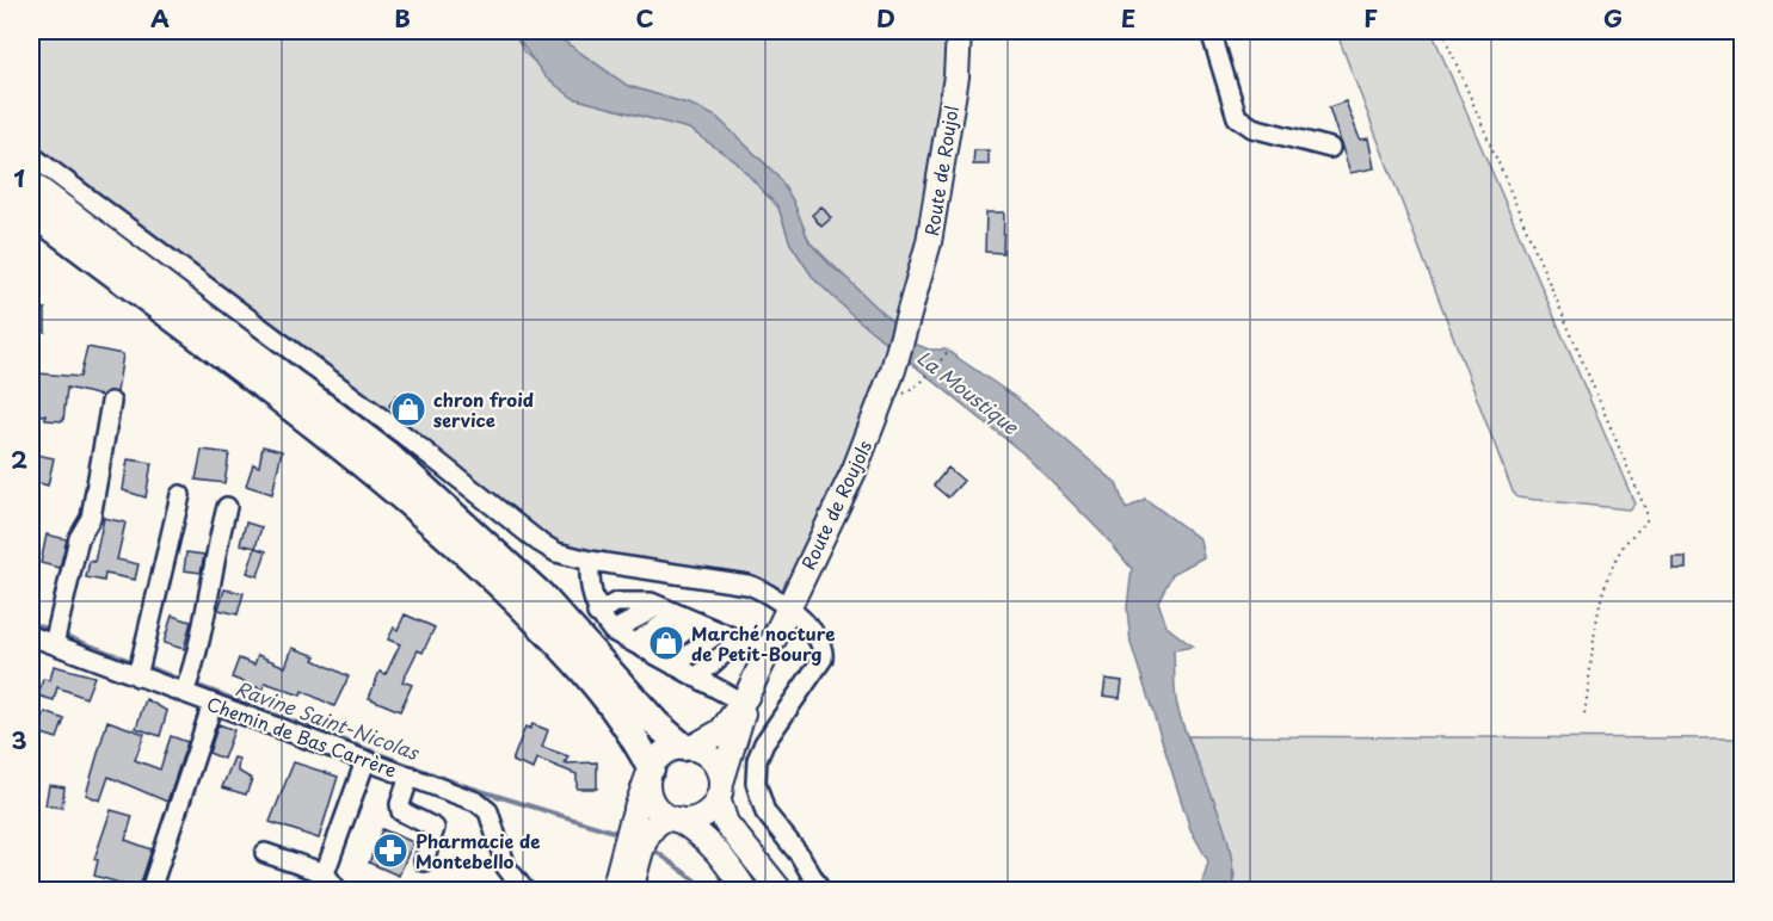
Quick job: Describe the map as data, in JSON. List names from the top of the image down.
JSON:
{
  "streets": {
    "main road": ["Route de Roujol", "Route de Roujols"],
    "street": ["Chemin de Bas Carrère"]
  },
  "crossings": [
    ["Route de Roujol", "Route de Roujols"]
  ],
  "water": ["La Moustique", "Ravine Saint-Nicolas"],
  "places": {
    "shop": ["chron froid service", "Marché nocture de Petit-Bourg"],
    "pharmacy": ["Pharmacie de Montebello"]
  },
  "grid": {
    "columns": [
      "A",
      "B",
      "C",
      "D",
      "E",
      "F",
      "G"
    ],
    "rows": ["1", "2", "3"]
  }
}
